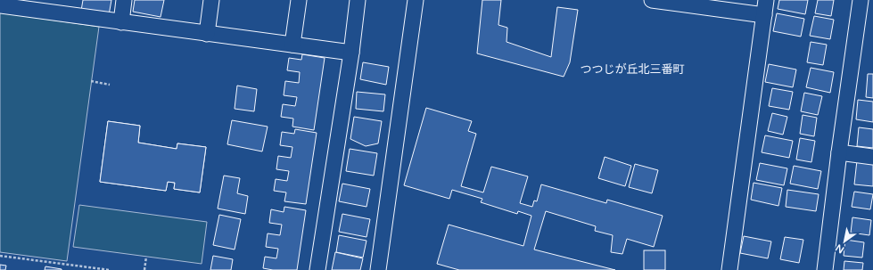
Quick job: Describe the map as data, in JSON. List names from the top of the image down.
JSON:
{
  "districts": ["つつじが丘北三番町"],
  "north": "bottom left"
}
